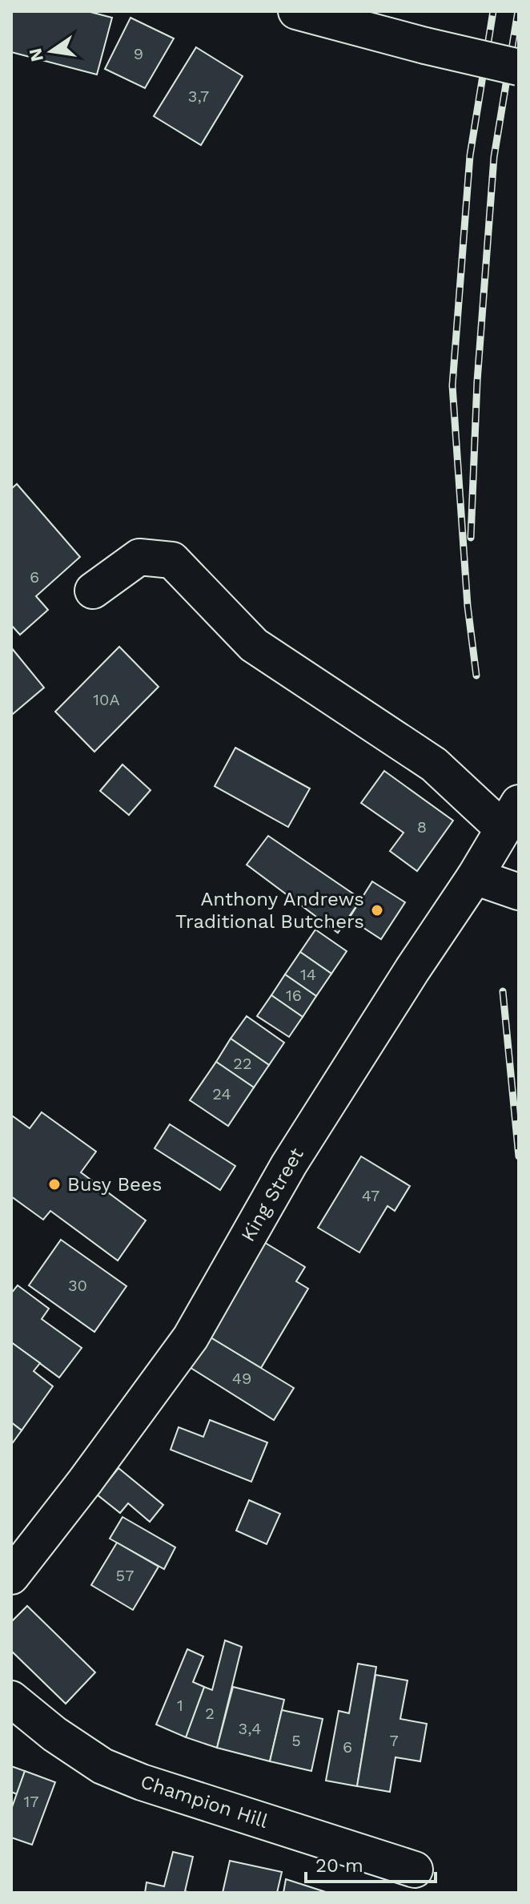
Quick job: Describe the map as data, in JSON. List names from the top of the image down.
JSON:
{
  "streets": {
    "main road": ["King Street", "Champion Hill"]
  },
  "places": ["Anthony Andrews Traditional Butchers", "Busy Bees"],
  "house_numbers": [
    "9",
    "3,7",
    "6",
    "10A",
    "8",
    "14",
    "16",
    "22",
    "24",
    "47",
    "30",
    "49",
    "57",
    "1",
    "2",
    "3,4",
    "5",
    "7",
    "6",
    "17"
  ],
  "scale_bar": "20 m",
  "north": "left"
}
